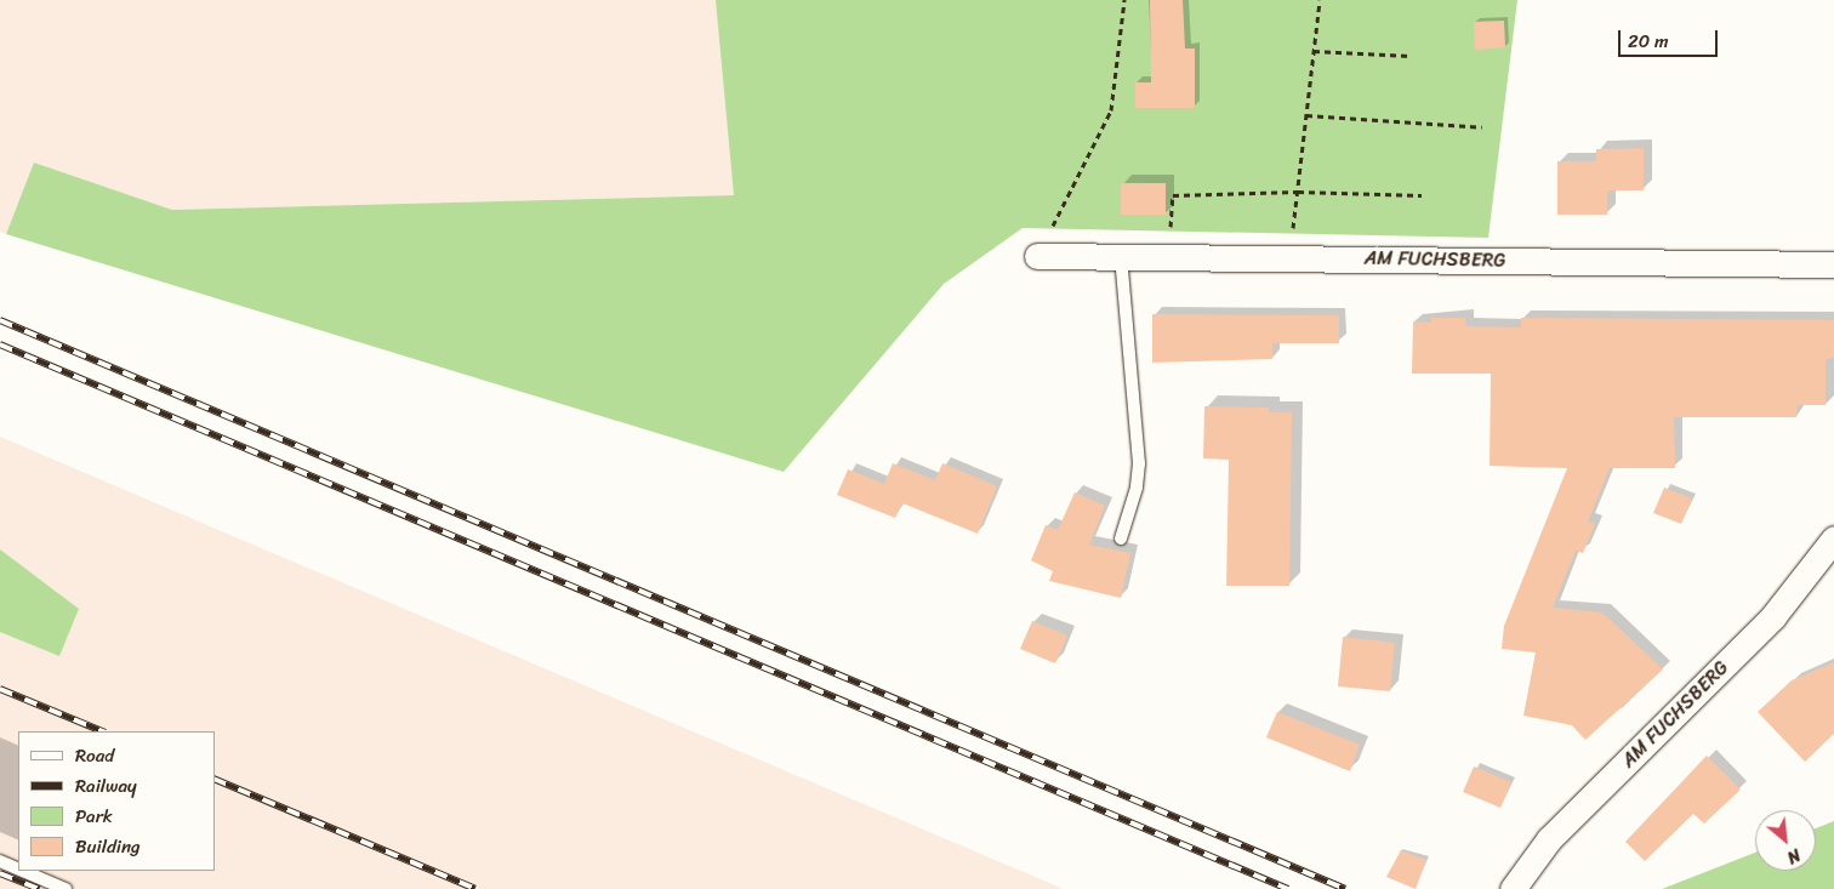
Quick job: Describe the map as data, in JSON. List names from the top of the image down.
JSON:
{
  "streets": {
    "street": ["AM FUCHSBERG"]
  },
  "legend": [
    "Road",
    "Railway",
    "Park",
    "Building"
  ],
  "scale_bar": "20 m",
  "north": "bottom right"
}
